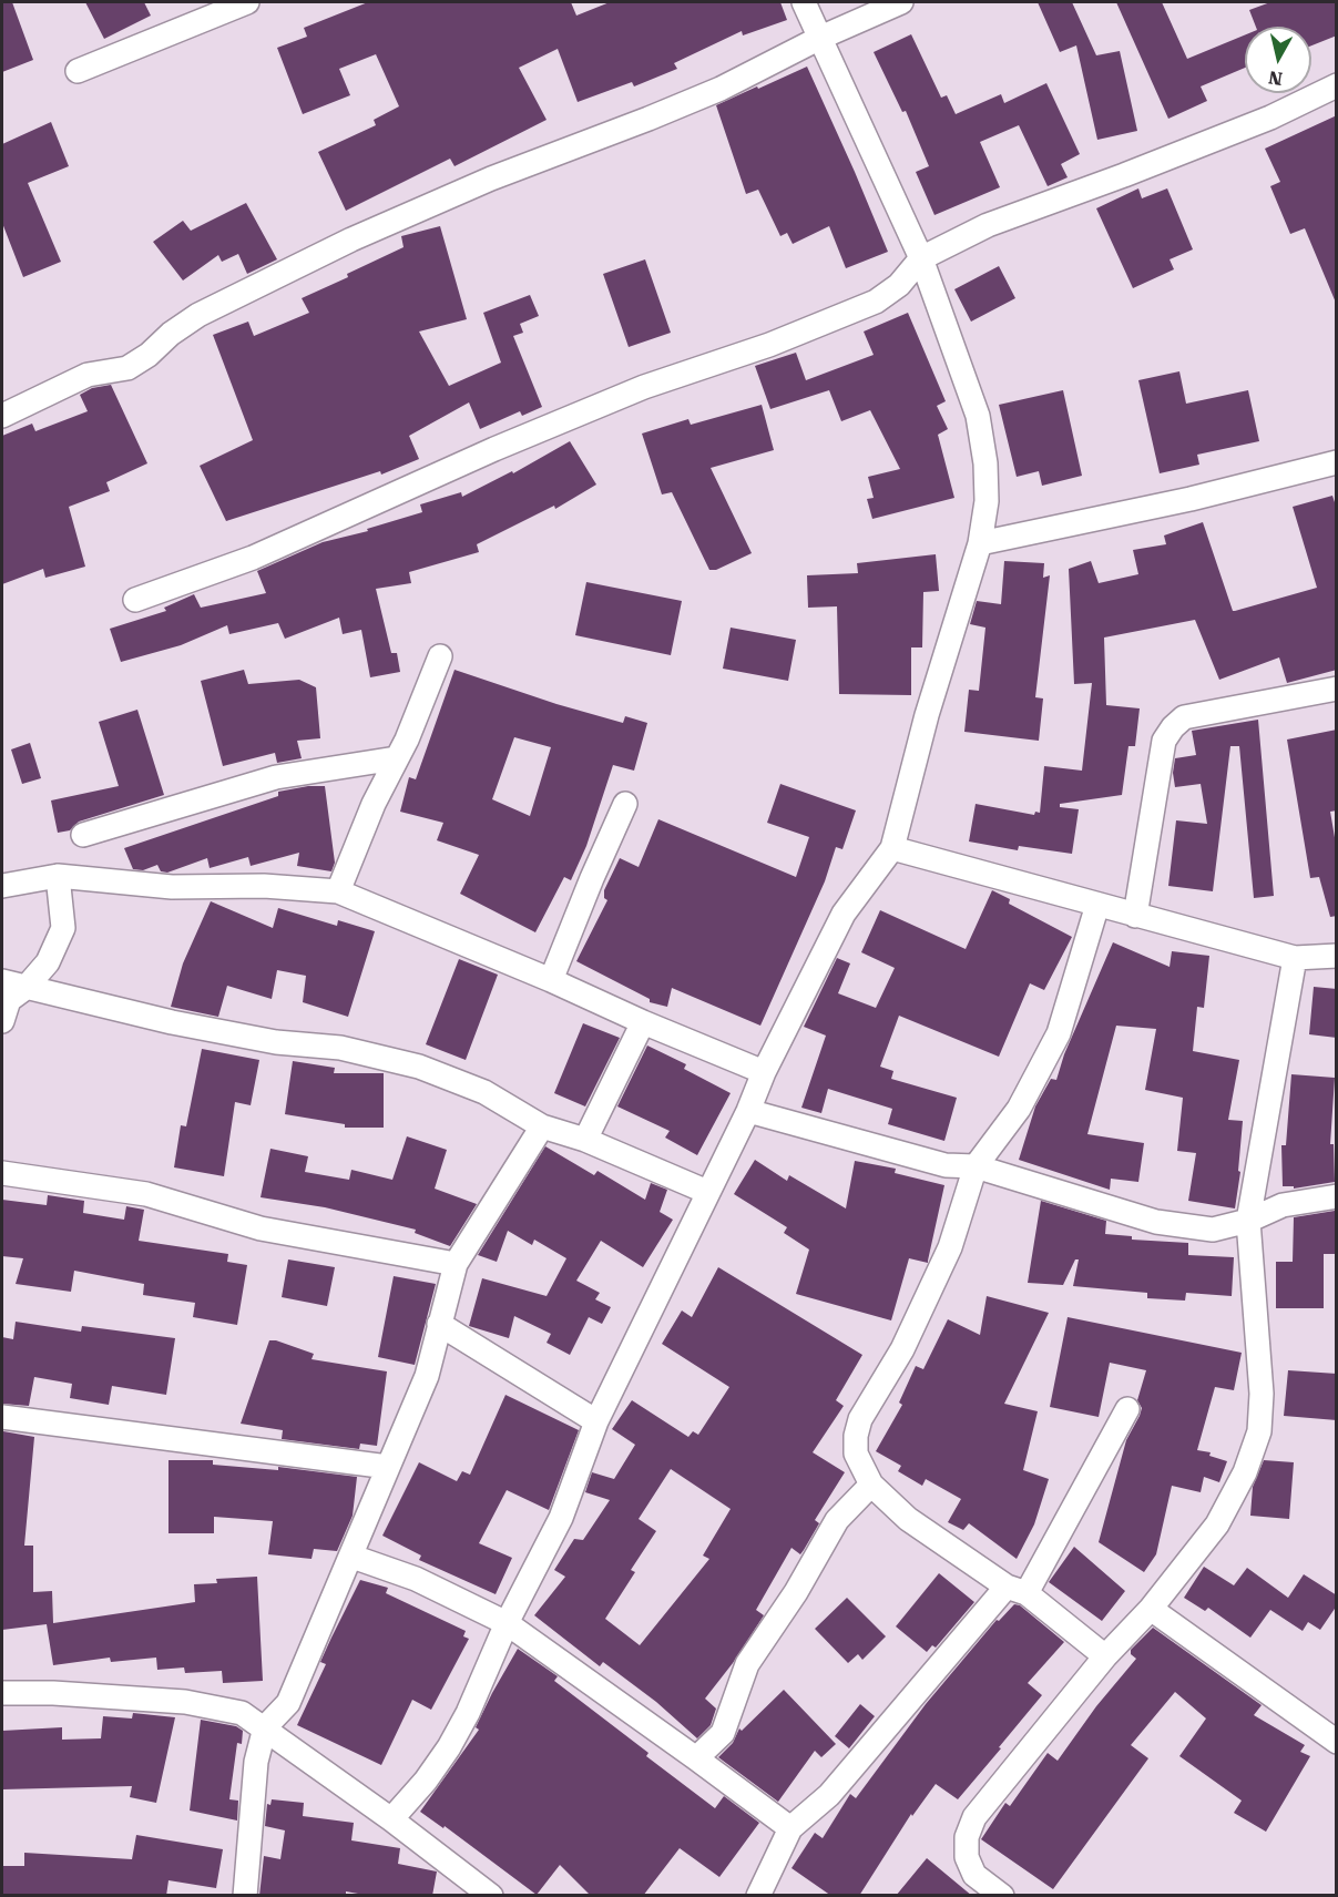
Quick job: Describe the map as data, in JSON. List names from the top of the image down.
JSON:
{
  "north": "bottom"
}
